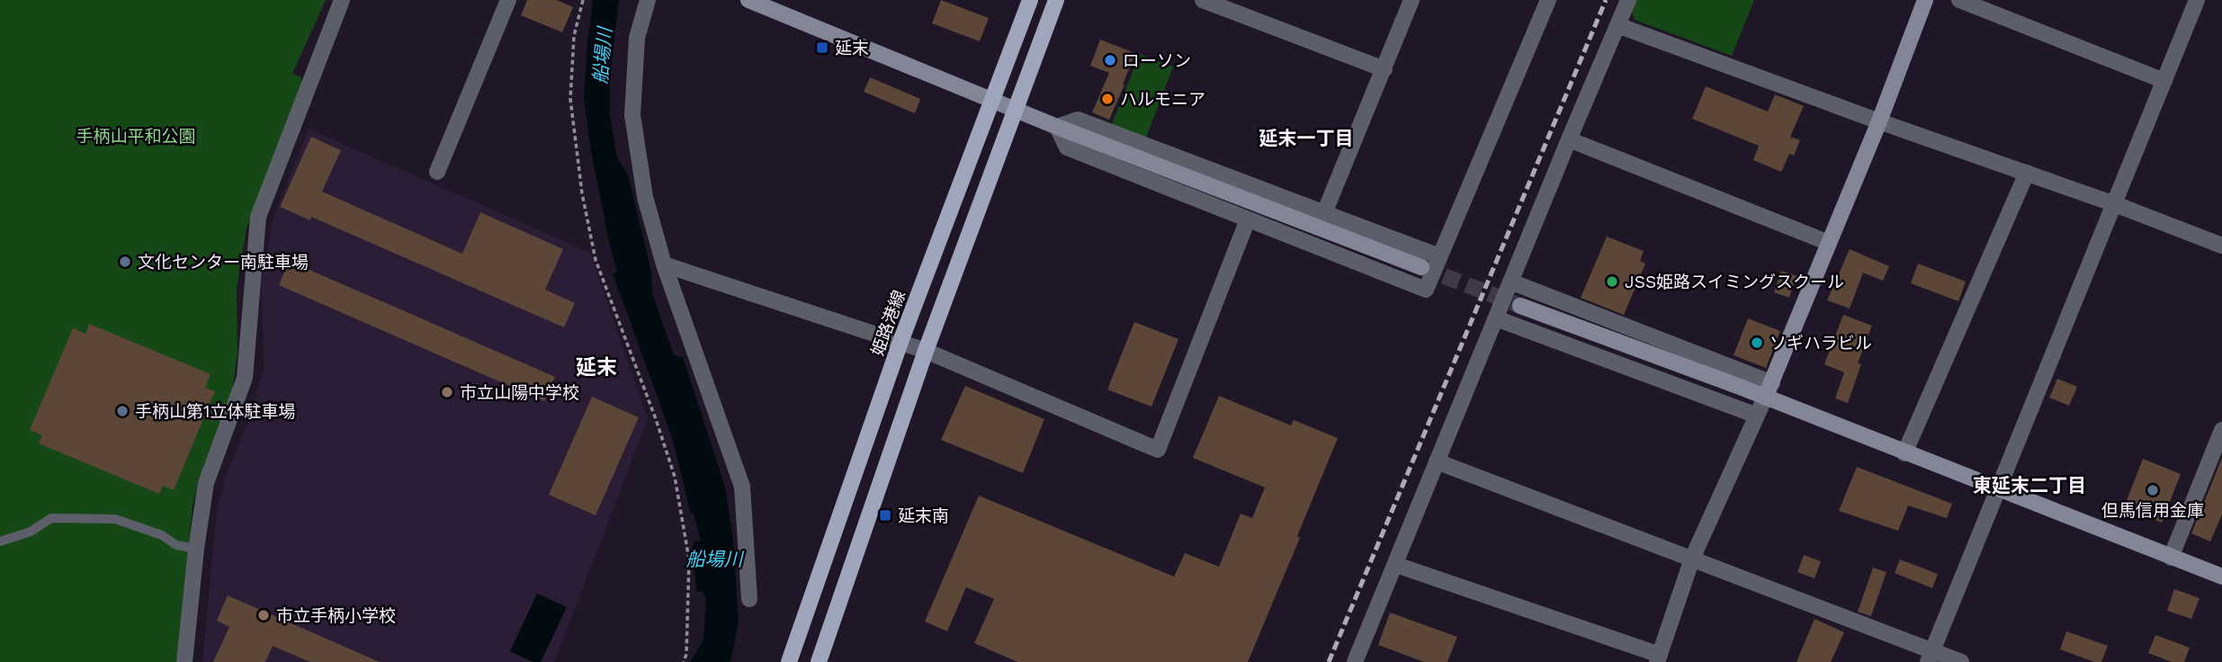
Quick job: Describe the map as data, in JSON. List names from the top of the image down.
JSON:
{
  "streets": {
    "main road": ["姫路港線"]
  },
  "districts": ["延末一丁目", "延末", "東延末二丁目"],
  "water": ["船場川"],
  "parks": ["手柄山平和公園"],
  "places": {
    "transit": ["延末", "延末南"],
    "other": [
      "ローソン",
      "ハルモニア",
      "文化センター南駐車場",
      "JSS姫路スイミングスクール",
      "ソギハラビル",
      "市立山陽中学校",
      "手柄山第1立体駐車場",
      "但馬信用金庫",
      "市立手柄小学校"
    ]
  }
}
